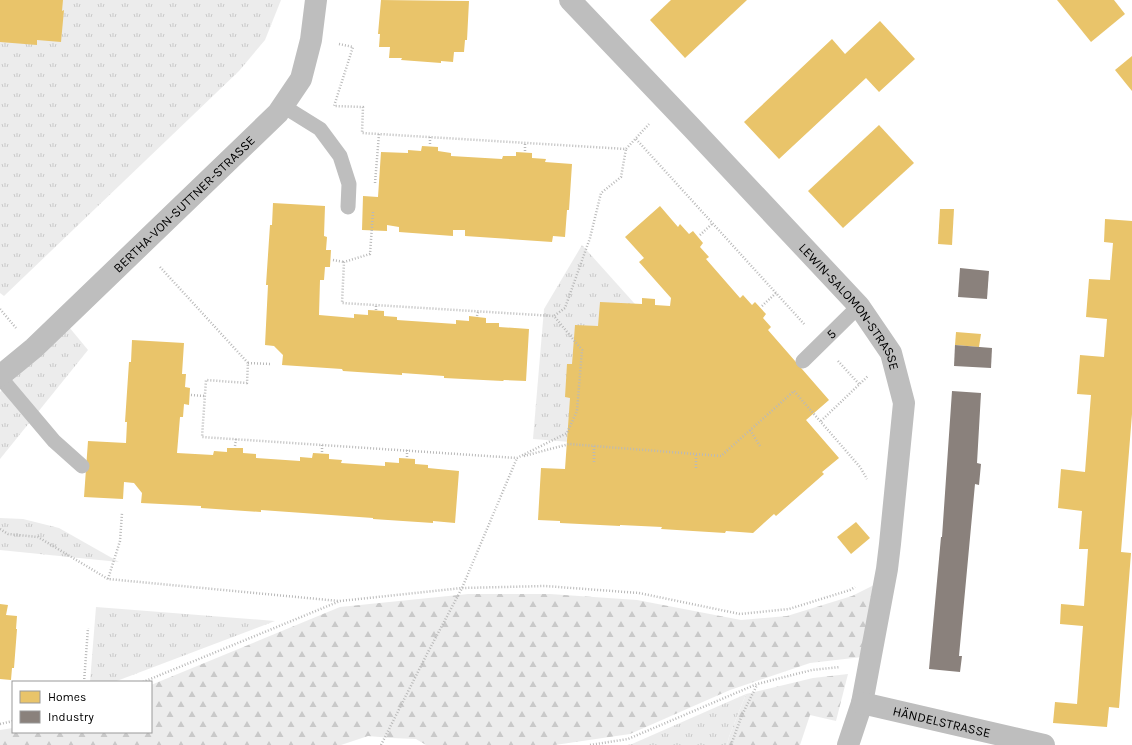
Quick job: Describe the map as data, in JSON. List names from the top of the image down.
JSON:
{
  "streets": {
    "street": ["BERTHA-VON-SUTTNER-STRASSE", "LEWIN-SALOMON-STRASSE", "HÄNDELSTRASSE"],
    "lane": ["5"]
  },
  "crossings": [
    ["LEWIN-SALOMON-STRASSE", "5"],
    ["LEWIN-SALOMON-STRASSE", "HÄNDELSTRASSE"]
  ],
  "legend": ["Homes", "Industry"]
}
